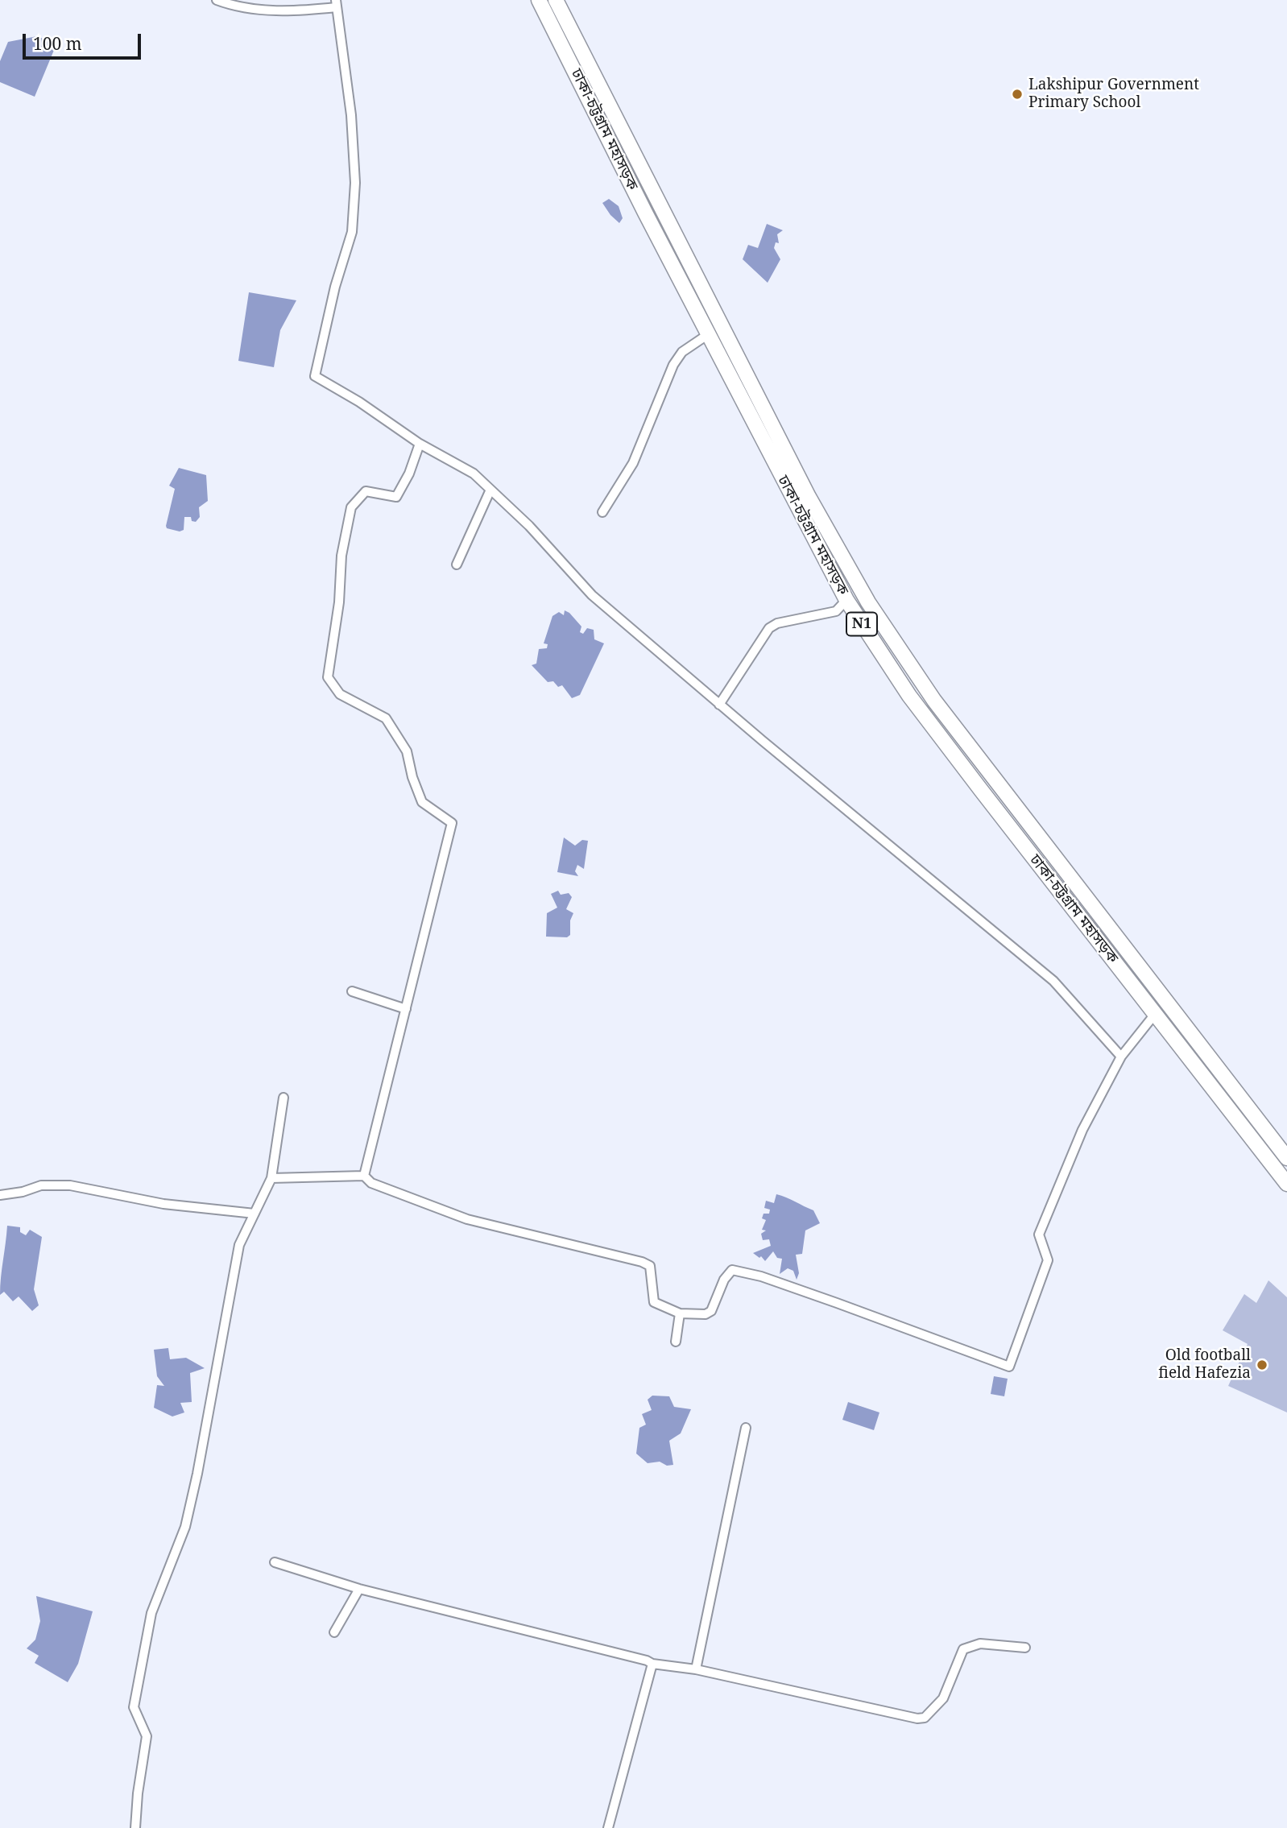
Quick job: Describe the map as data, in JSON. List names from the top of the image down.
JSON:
{
  "streets": {
    "highway": ["ঢাকা-চট্টগ্রাম মহাসড়ক", "N1"]
  },
  "places": ["Lakshipur Government Primary School", "Old football field Hafezia"],
  "scale_bar": "100 m"
}
